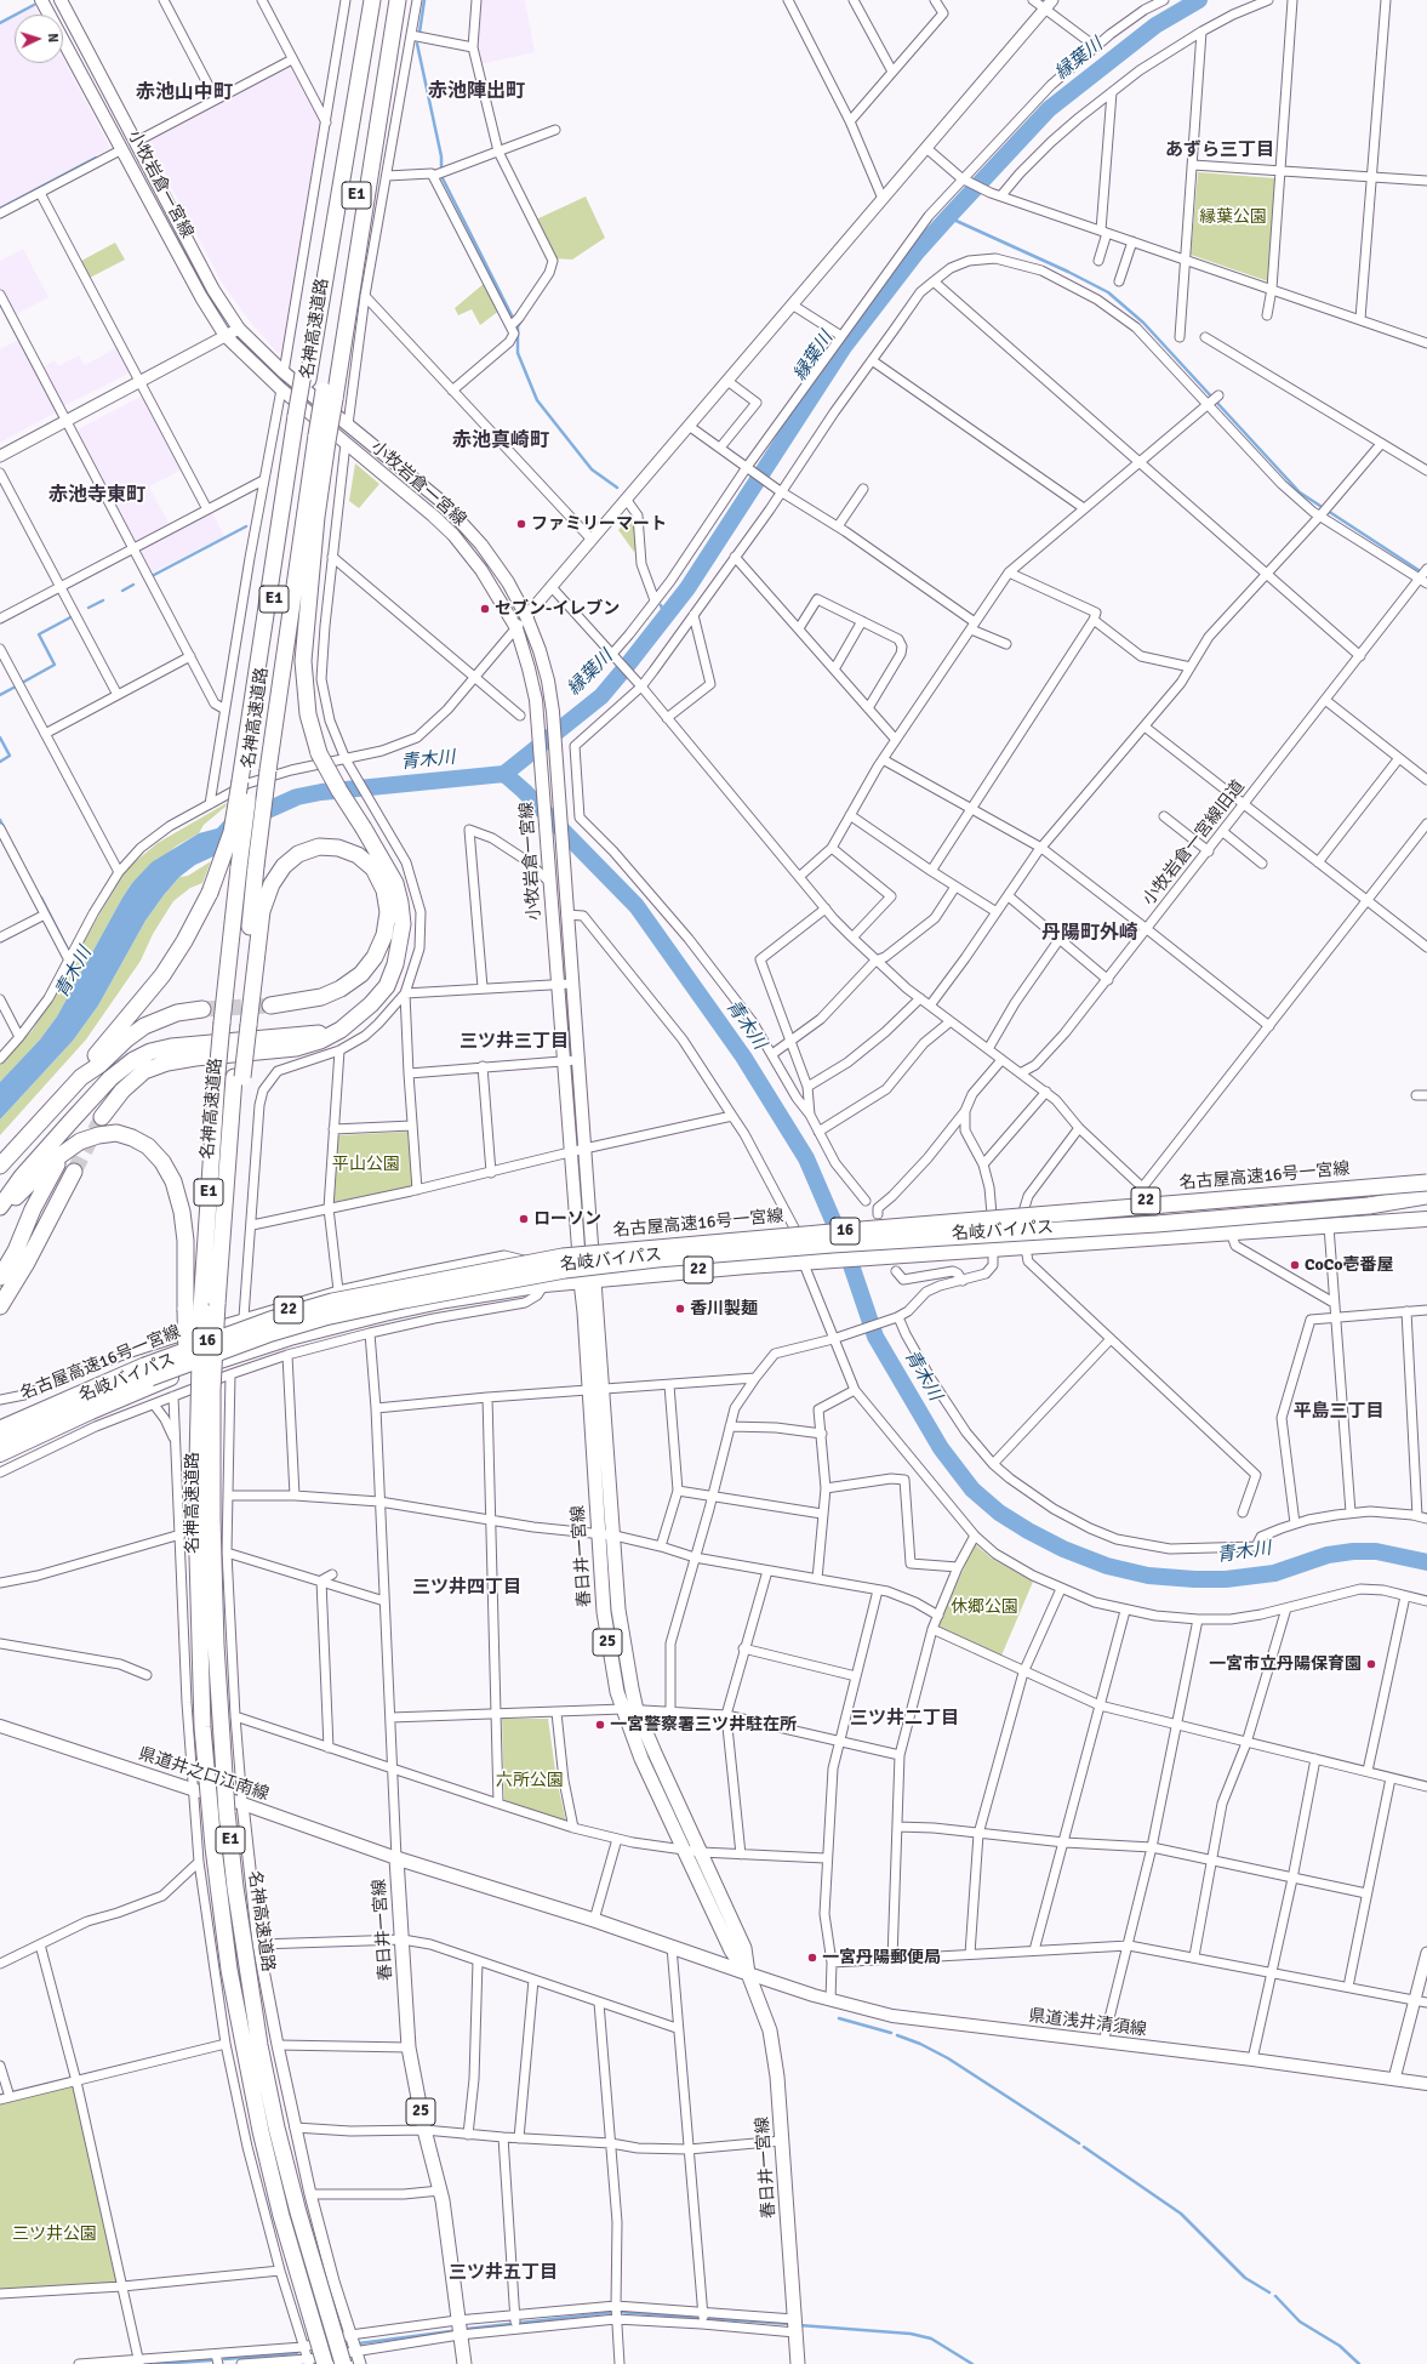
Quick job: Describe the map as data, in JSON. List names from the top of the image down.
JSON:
{
  "streets": {
    "highway": [
      "E1",
      "名神高速道路",
      "名古屋高速16号一宮線",
      "22",
      "16",
      "名岐バイパス"
    ],
    "main road": [
      "小牧岩倉一宮線",
      "春日井一宮線",
      "25",
      "県道井之口江南線",
      "県道浅井清須線"
    ],
    "street": ["小牧岩倉一宮線旧道"]
  },
  "crossings": [
    ["小牧岩倉一宮線", "名岐バイパス"],
    ["小牧岩倉一宮線", "春日井一宮線"],
    ["名古屋高速16号一宮線", "16"],
    ["名岐バイパス", "春日井一宮線"],
    ["春日井一宮線", "県道井之口江南線"],
    ["春日井一宮線", "県道浅井清須線"]
  ],
  "districts": [
    "赤池陣出町",
    "赤池山中町",
    "あずら三丁目",
    "赤池真崎町",
    "赤池寺東町",
    "丹陽町外崎",
    "三ツ井三丁目",
    "平島三丁目",
    "三ツ井四丁目",
    "三ツ井二丁目",
    "三ツ井五丁目"
  ],
  "water": ["縁葉川", "青木川"],
  "parks": [
    "縁葉公園",
    "平山公園",
    "休郷公園",
    "六所公園",
    "三ツ井公園"
  ],
  "places": [
    "ファミリーマート",
    "セブン-イレブン",
    "ローソン",
    "CoCo壱番屋",
    "香川製麺",
    "一宮市立丹陽保育園",
    "一宮警察署三ツ井駐在所",
    "一宮丹陽郵便局"
  ],
  "north": "right"
}
